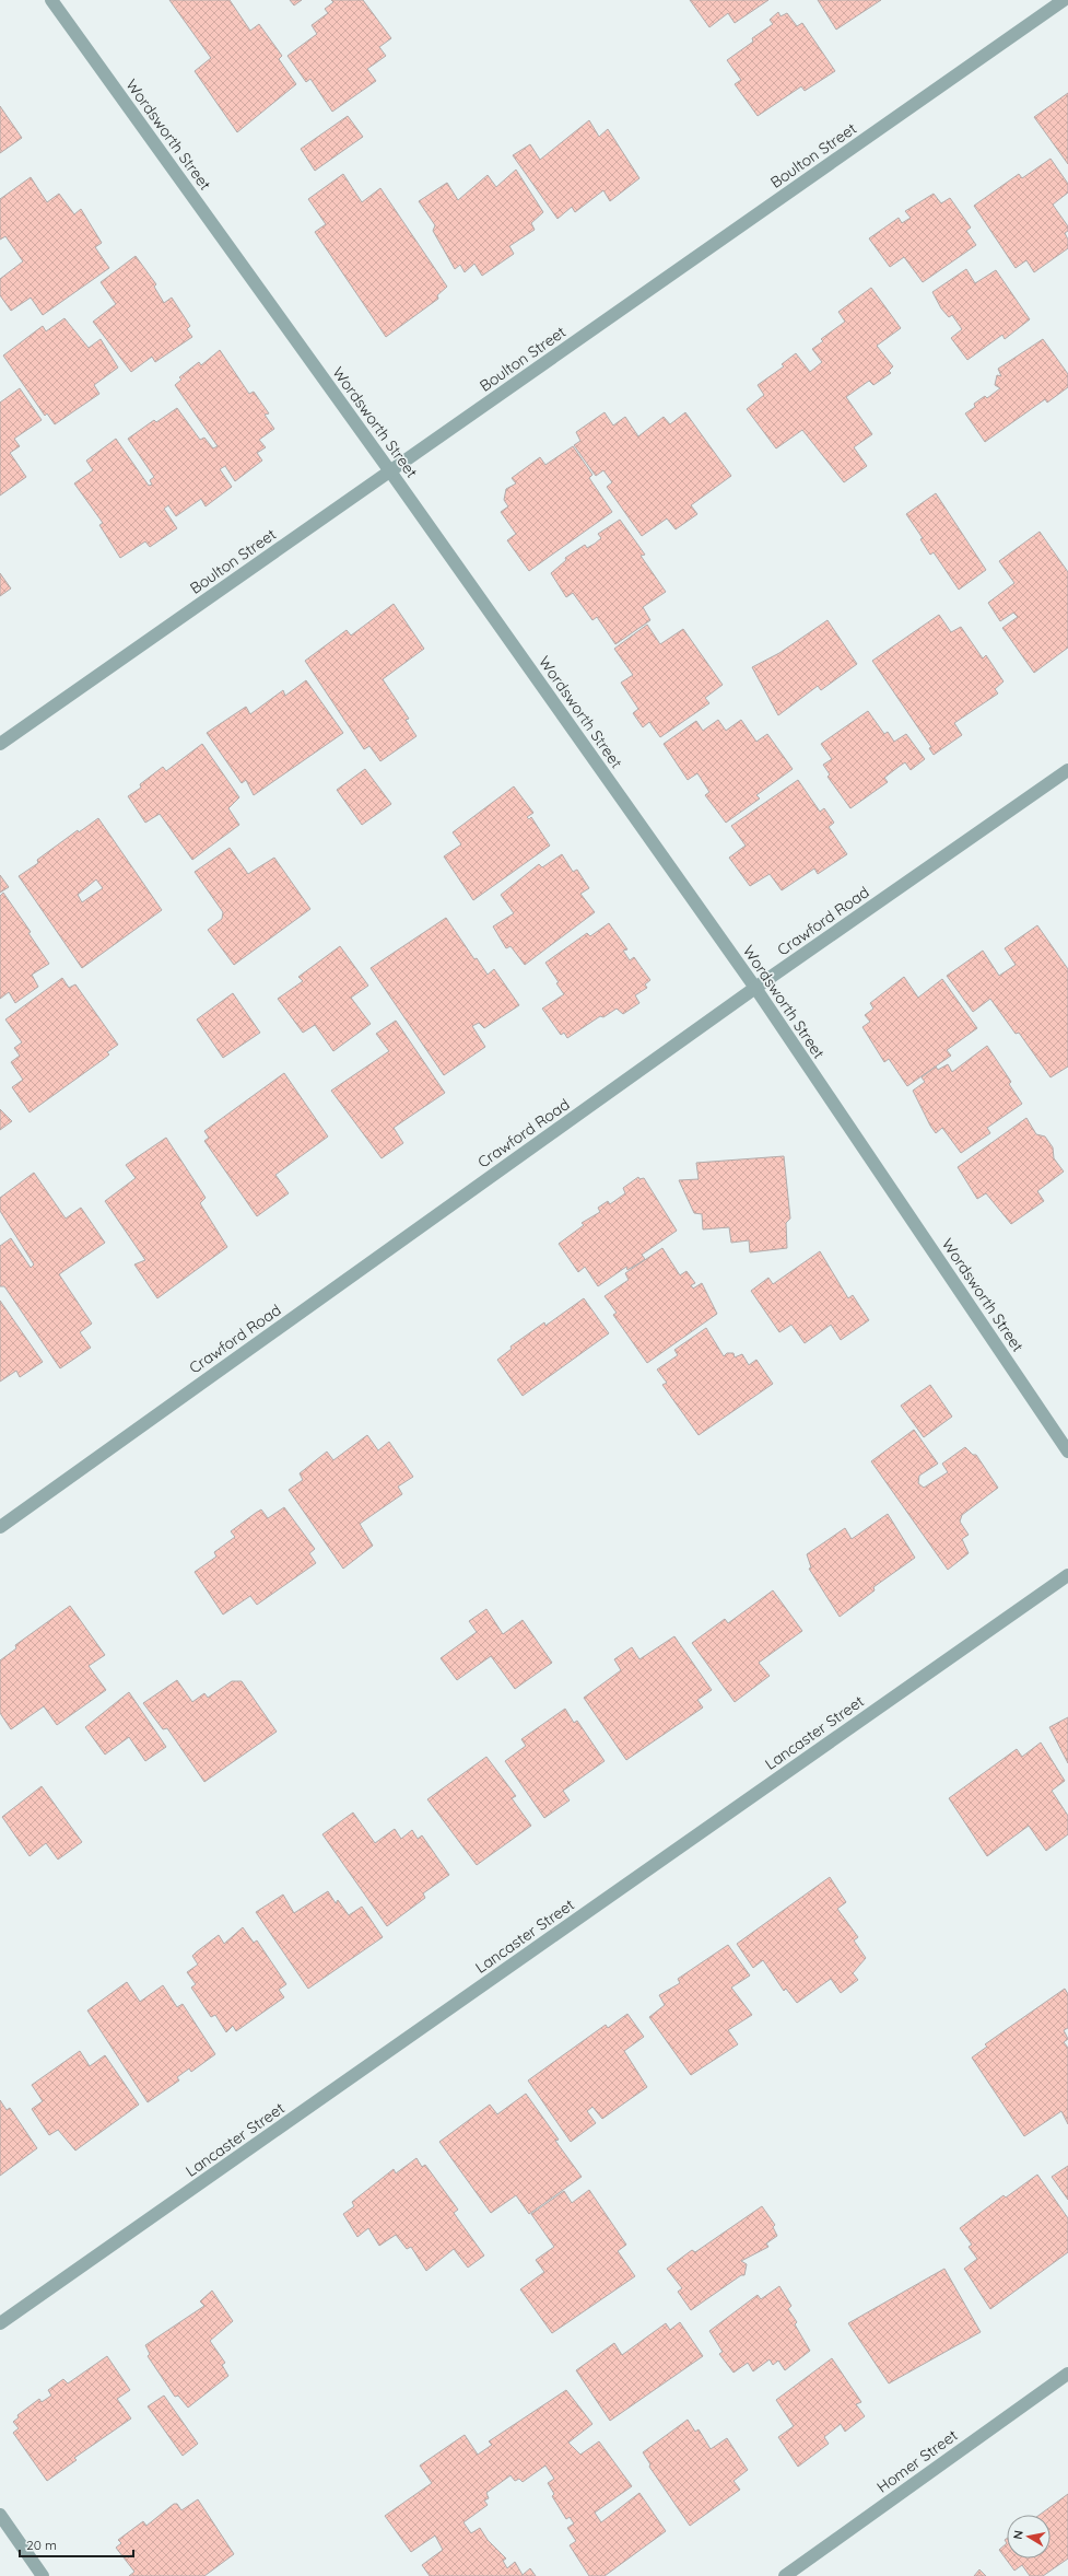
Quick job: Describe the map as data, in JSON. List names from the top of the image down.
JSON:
{
  "streets": {
    "street": [
      "Wordsworth Street",
      "Boulton Street",
      "Crawford Road",
      "Lancaster Street",
      "Homer Street"
    ]
  },
  "crossings": [
    ["Wordsworth Street", "Boulton Street"],
    ["Wordsworth Street", "Crawford Road"]
  ],
  "scale_bar": "20 m",
  "north": "left"
}
